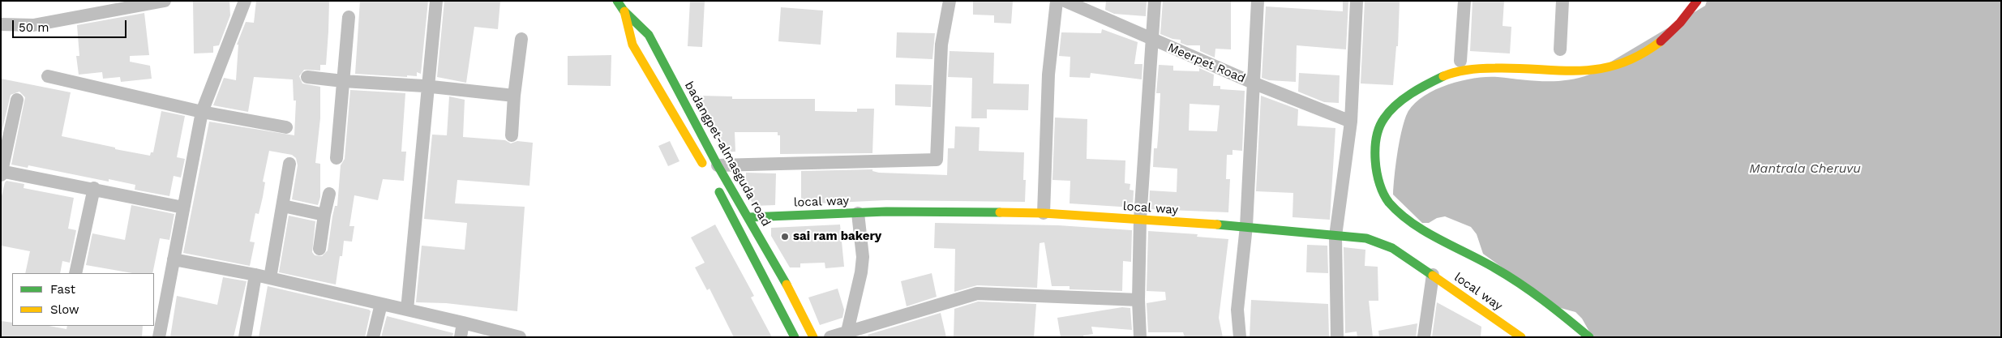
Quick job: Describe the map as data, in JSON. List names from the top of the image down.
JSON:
{
  "streets": {
    "street": ["Meerpet Road", "badangpet-almasguda road", "local way"]
  },
  "crossings": [
    ["badangpet-almasguda road", "local way"]
  ],
  "water": ["Mantrala Cheruvu"],
  "places": ["sai ram bakery"],
  "legend": ["Fast", "Slow"],
  "scale_bar": "50 m"
}
